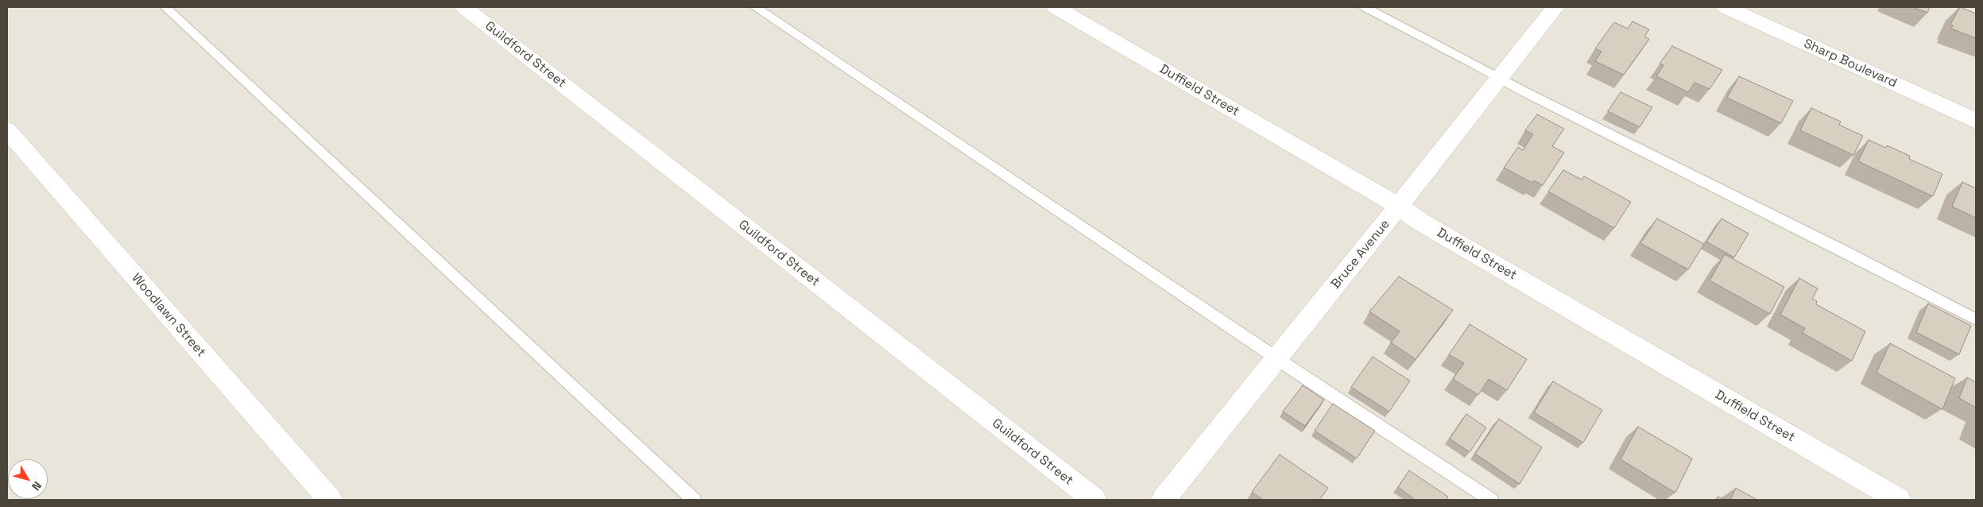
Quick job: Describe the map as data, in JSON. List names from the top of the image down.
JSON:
{
  "streets": {
    "street": [
      "Guildford Street",
      "Sharp Boulevard",
      "Duffield Street",
      "Bruce Avenue",
      "Woodlawn Street"
    ]
  },
  "crossings": [
    ["Duffield Street", "Bruce Avenue"]
  ],
  "north": "bottom right"
}
